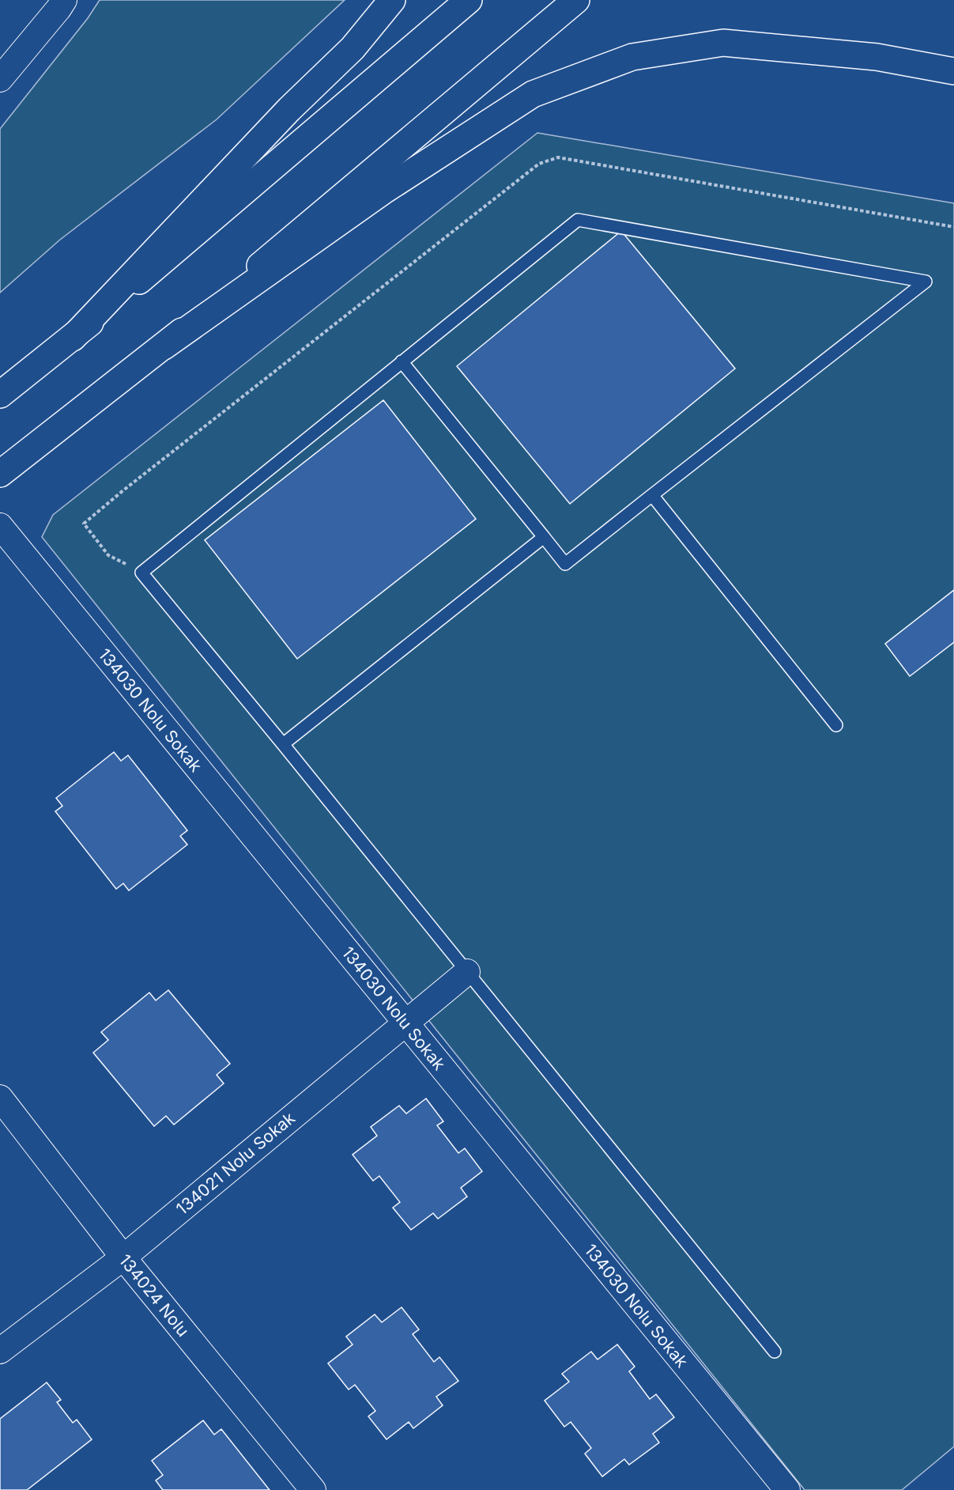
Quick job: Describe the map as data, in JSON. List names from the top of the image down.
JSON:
{
  "streets": {
    "street": ["134030 Nolu Sokak", "134021 Nolu Sokak", "134024 Nolu"]
  },
  "crossings": [
    ["134030 Nolu Sokak", "134021 Nolu Sokak"],
    ["134021 Nolu Sokak", "134024 Nolu"]
  ]
}
